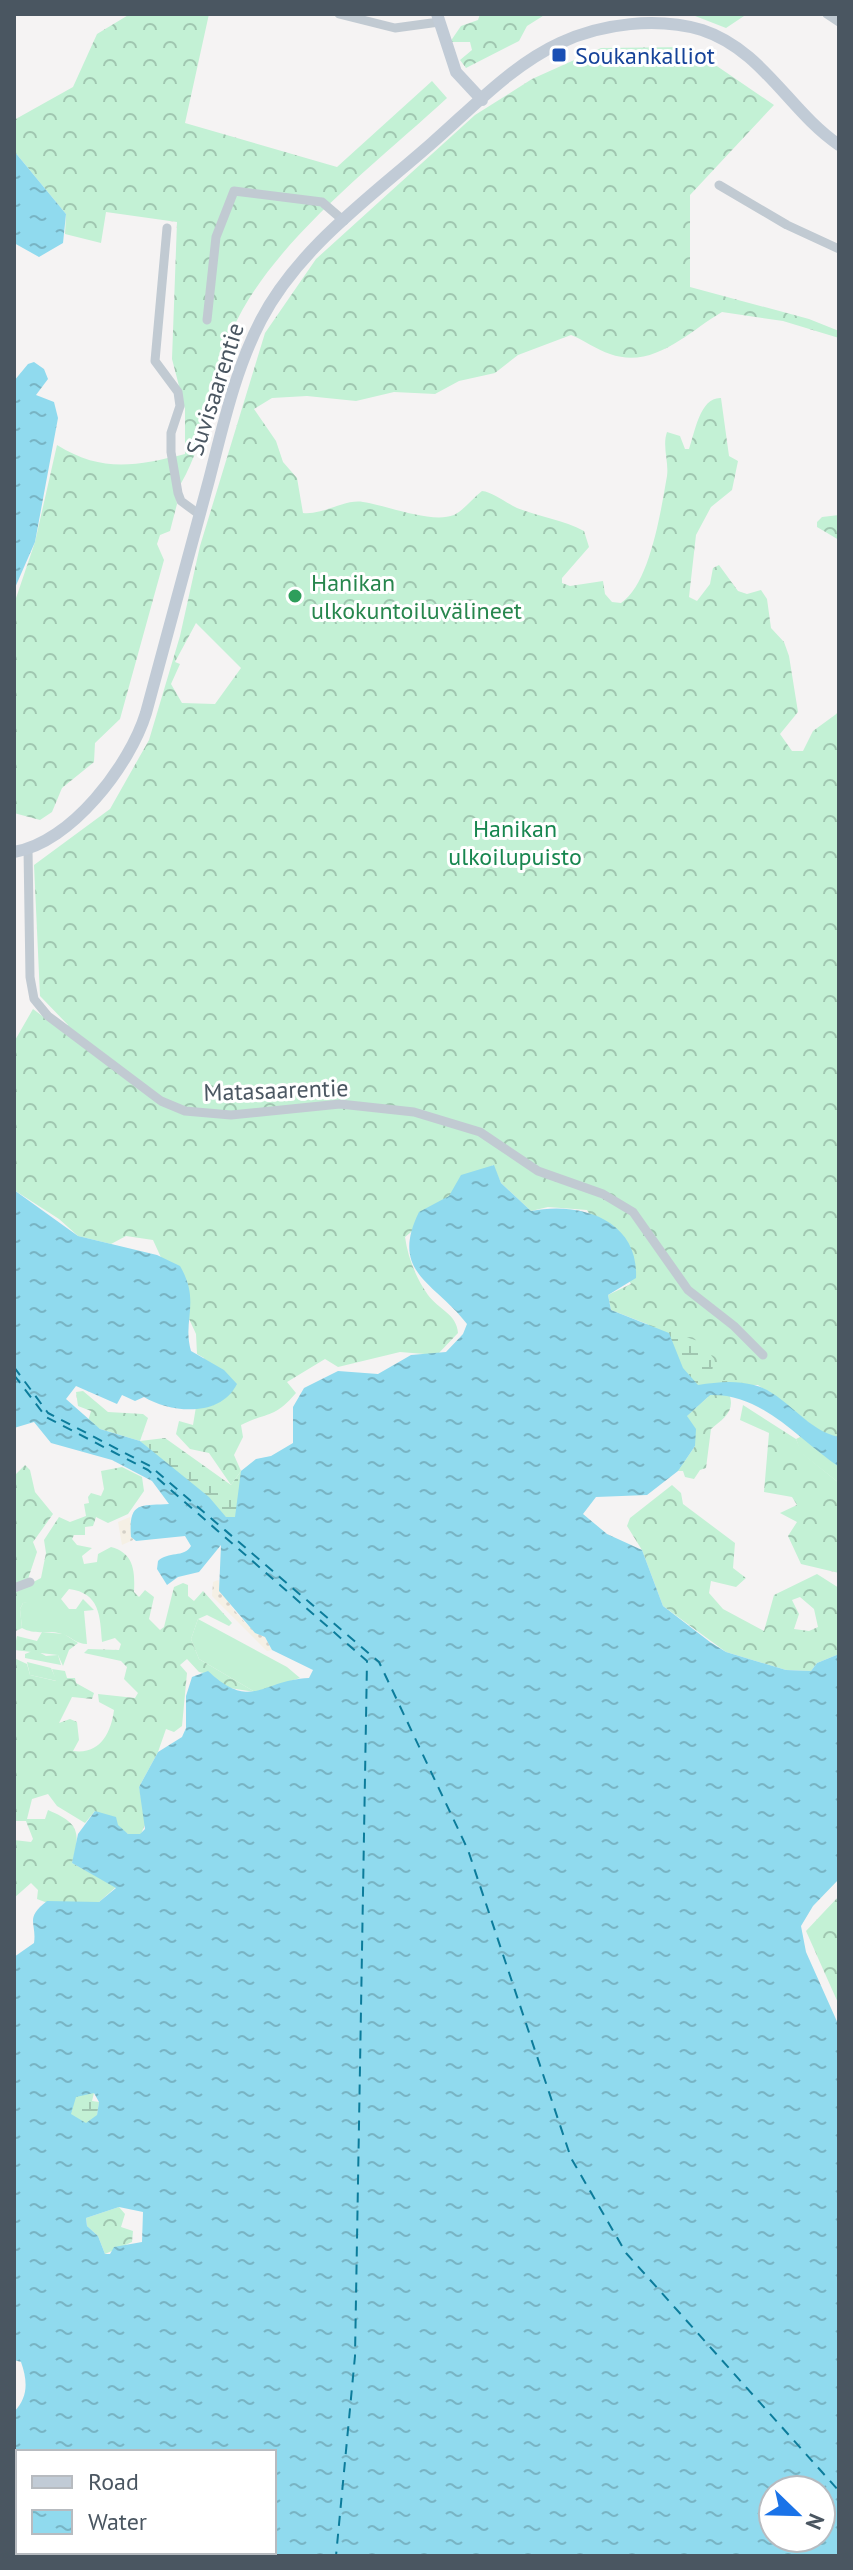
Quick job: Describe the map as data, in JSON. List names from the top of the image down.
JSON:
{
  "streets": {
    "street": ["Suvisaarentie", "Matasaarentie"]
  },
  "crossings": [
    ["Suvisaarentie", "Matasaarentie"]
  ],
  "parks": ["Hanikan ulkoilupuisto"],
  "places": {
    "transit": ["Soukankalliot"],
    "other": ["Hanikan ulkokuntoiluvälineet"]
  },
  "legend": ["Road", "Water"],
  "north": "bottom right"
}
